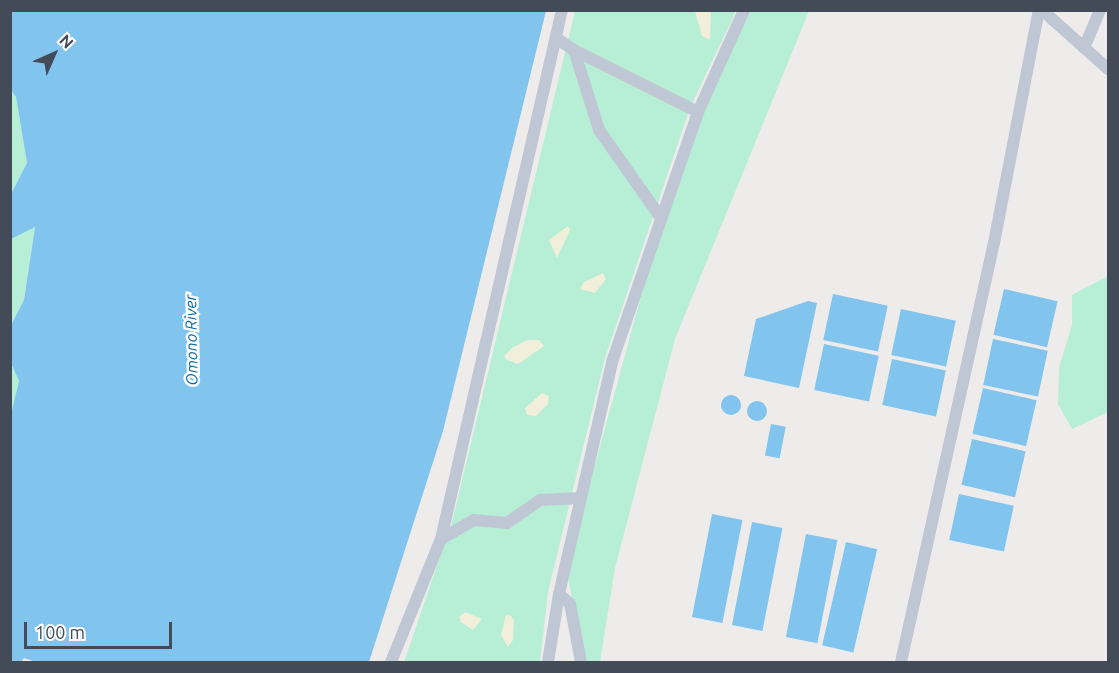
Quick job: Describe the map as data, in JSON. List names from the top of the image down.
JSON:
{
  "water": ["Omono River"],
  "scale_bar": "100 m",
  "north": "top right"
}
